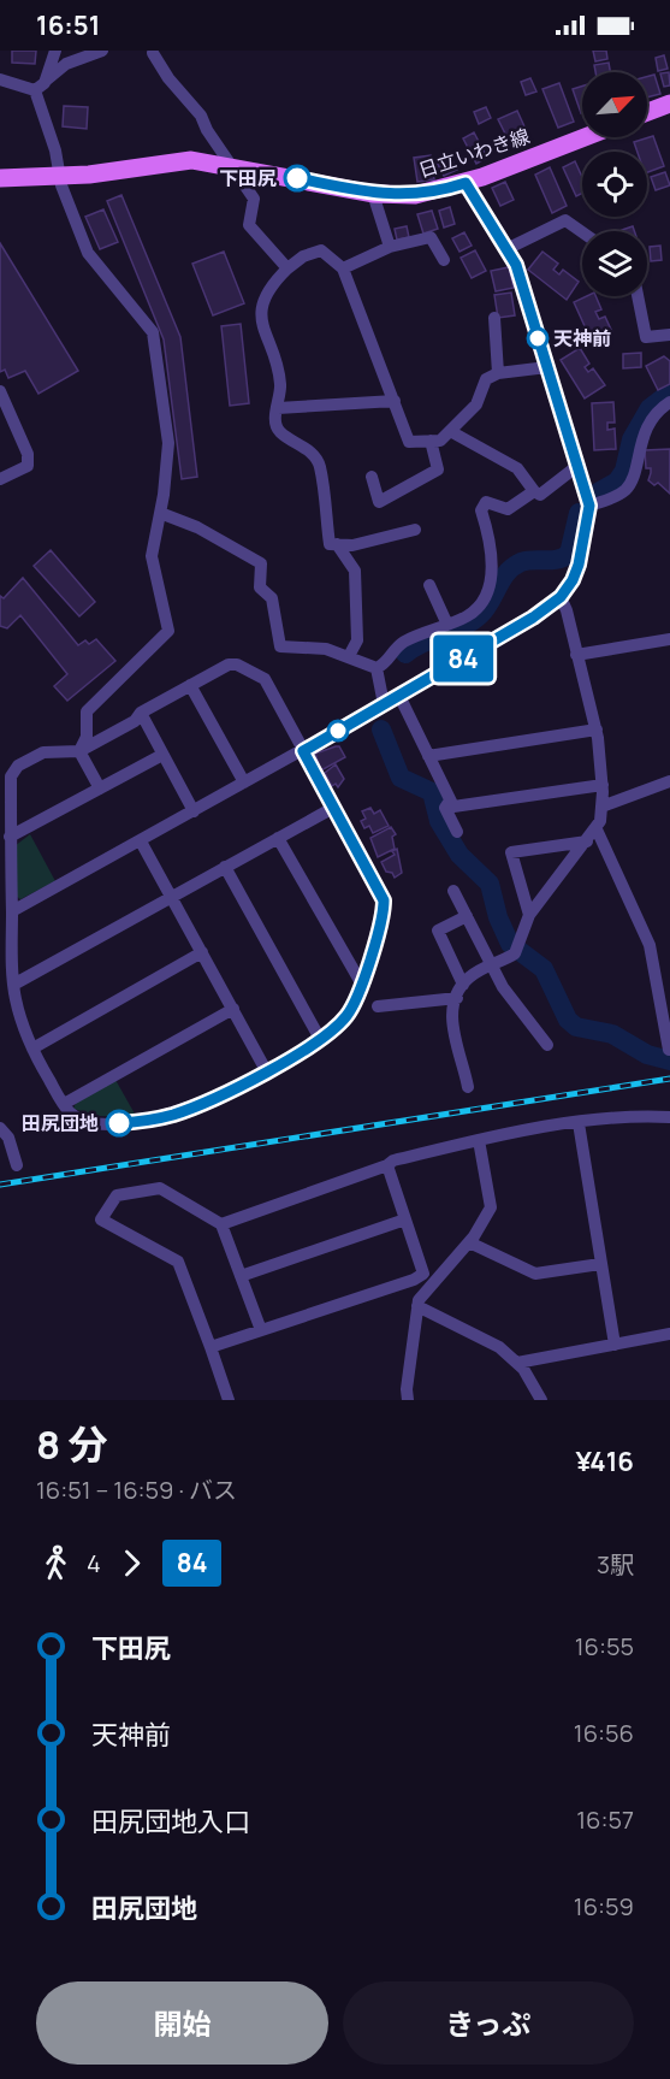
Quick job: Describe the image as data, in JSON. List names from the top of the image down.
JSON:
{
  "streets": {
    "main road": ["日立いわき線"]
  },
  "places": ["下田尻", "天神前", "田尻団地"],
  "lines": ["bus line 84"],
  "north": "top right",
  "page": {
    "status": "16:51",
    "on_map": "84",
    "heading": ["8 分", "16:51 – 16:59 · バス", "¥416"],
    "legs": ["4", "84", "3駅"],
    "list": [
      {
        "name": "下田尻",
        "value": "16:55"
      },
      {
        "name": "天神前",
        "value": "16:56"
      },
      {
        "name": "田尻団地入口",
        "value": "16:57"
      },
      {
        "name": "田尻団地",
        "value": "16:59"
      }
    ],
    "buttons": ["開始", "きっぷ"]
  }
}
